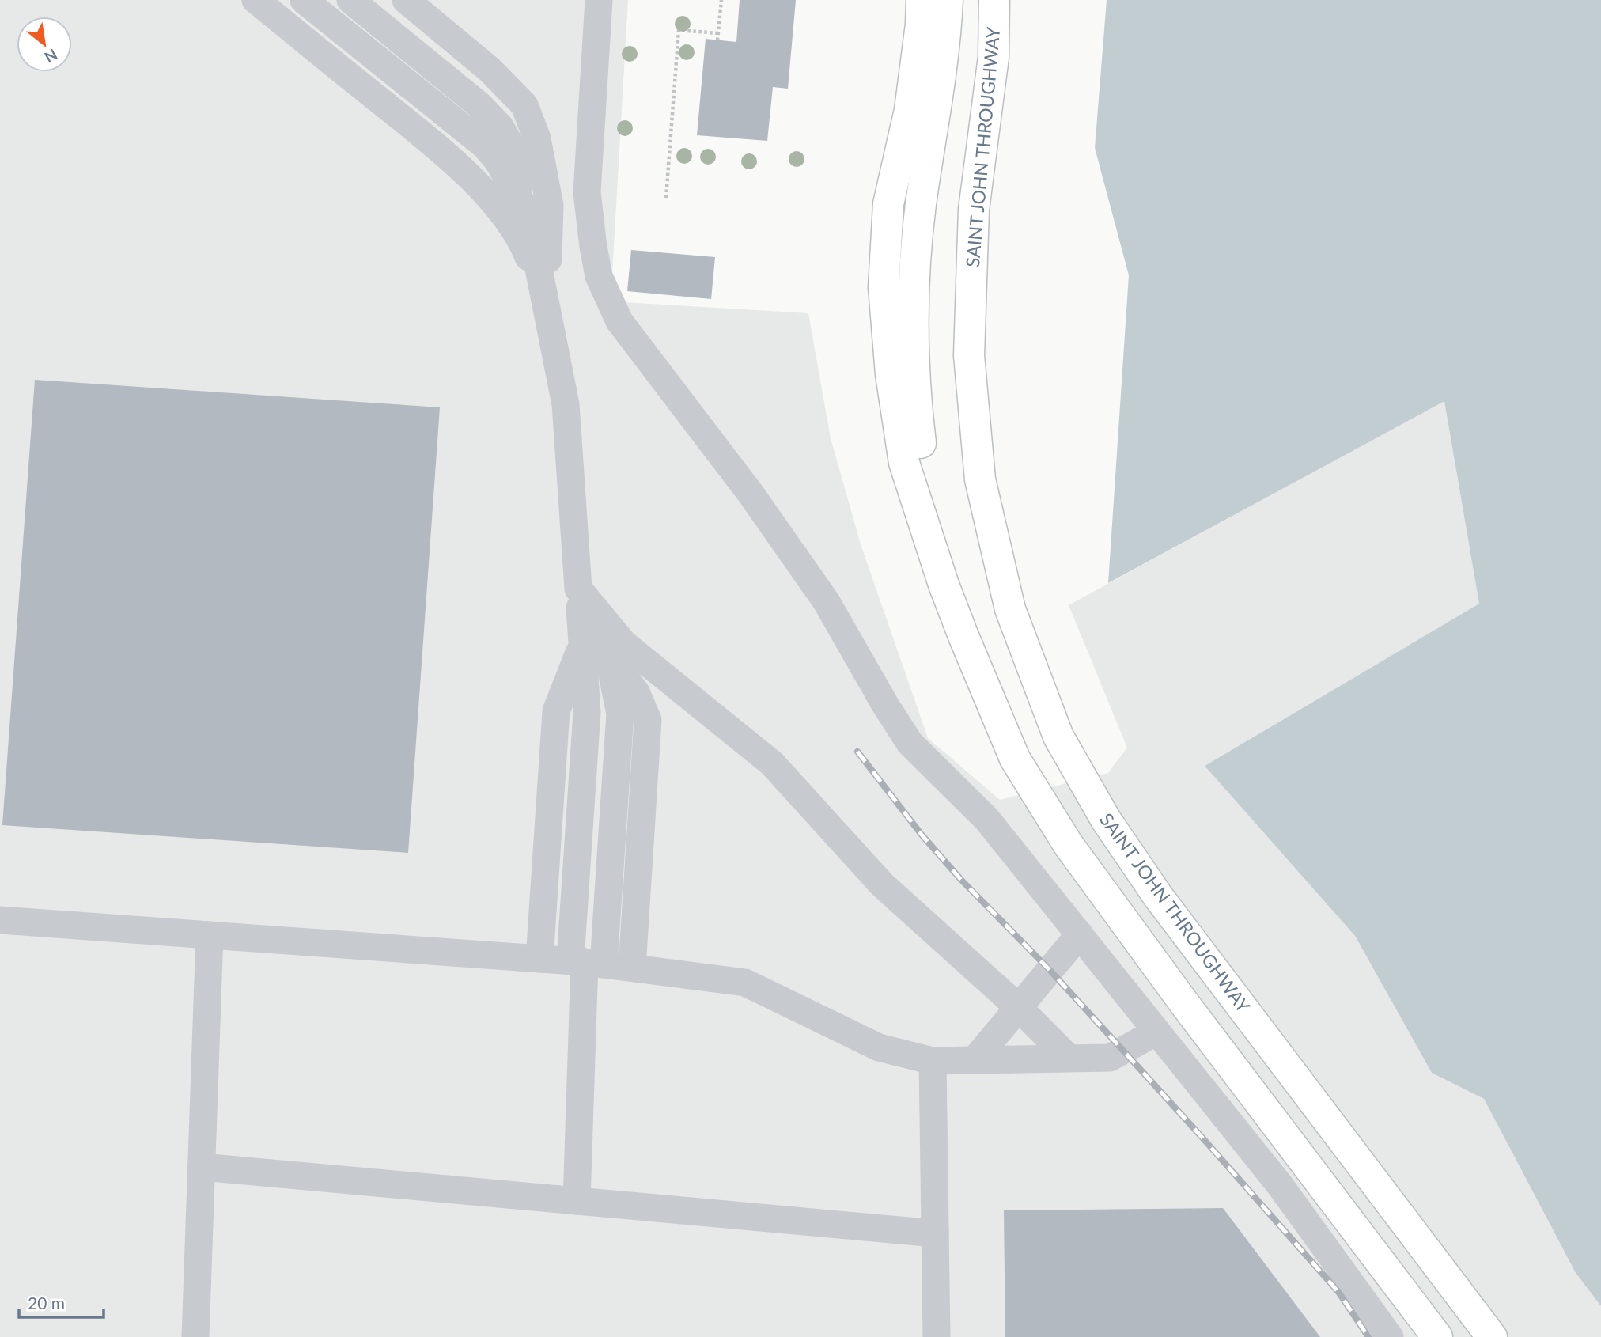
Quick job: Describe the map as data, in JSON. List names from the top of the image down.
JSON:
{
  "streets": {
    "highway": ["SAINT JOHN THROUGHWAY"]
  },
  "scale_bar": "20 m",
  "north": "bottom right"
}
